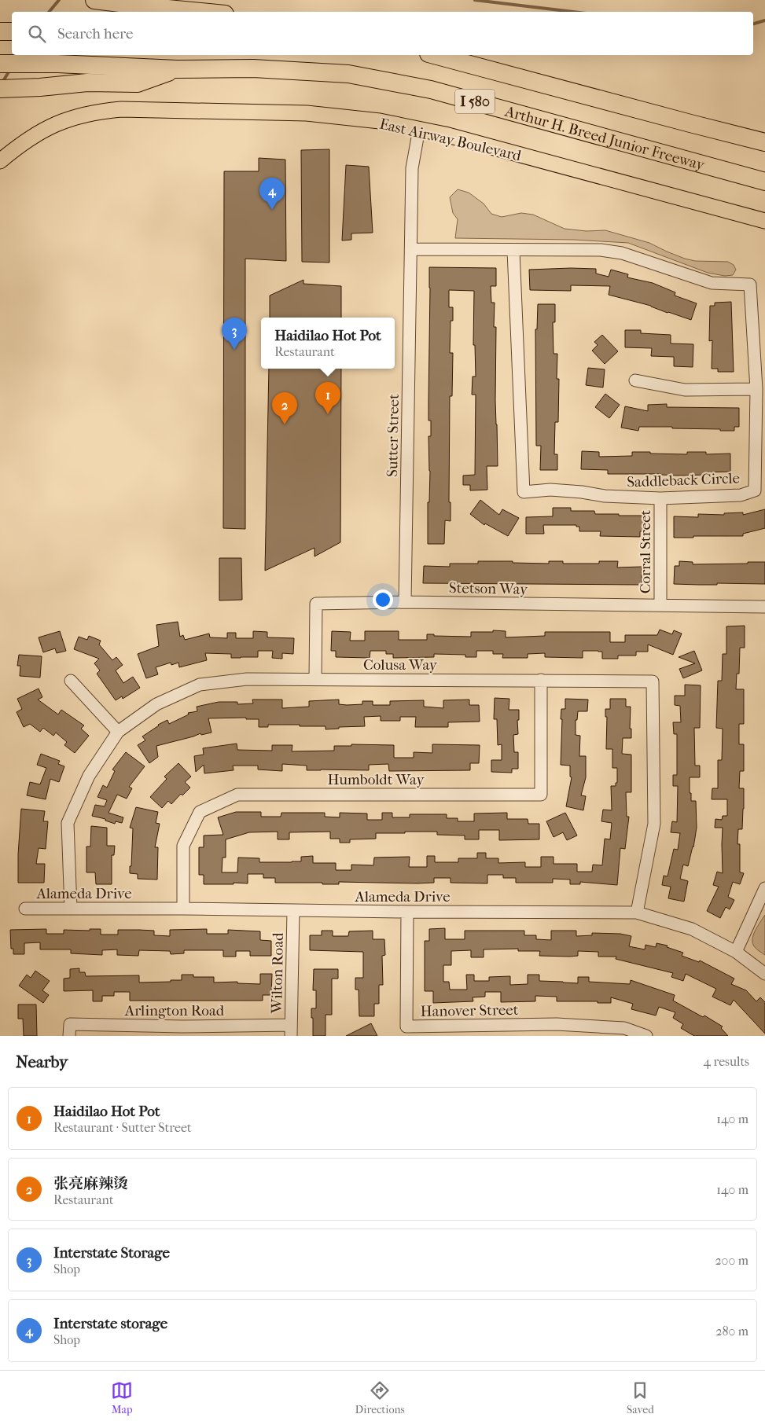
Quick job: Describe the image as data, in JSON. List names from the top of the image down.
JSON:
{
  "streets": {
    "highway": ["I 580", "Arthur H. Breed Junior Freeway"],
    "main road": ["East Airway Boulevard"],
    "street": [
      "Sutter Street",
      "Saddleback Circle",
      "Corral Street",
      "Stetson Way",
      "Colusa Way",
      "Humboldt Way",
      "Alameda Drive",
      "Wilton Road",
      "Arlington Road",
      "Hanover Street"
    ]
  },
  "crossings": [
    ["East Airway Boulevard", "Sutter Street"],
    ["Sutter Street", "Saddleback Circle"],
    ["Sutter Street", "Stetson Way"],
    ["Saddleback Circle", "Corral Street"],
    ["Corral Street", "Stetson Way"],
    ["Stetson Way", "Colusa Way"],
    ["Colusa Way", "Humboldt Way"],
    ["Colusa Way", "Alameda Drive"],
    ["Humboldt Way", "Alameda Drive"],
    ["Alameda Drive", "Wilton Road"],
    ["Alameda Drive", "Hanover Street"],
    ["Wilton Road", "Arlington Road"]
  ],
  "page": {
    "search": "Search here",
    "pins": [
      "4",
      "3",
      "1",
      "2"
    ],
    "popup": ["Haidilao Hot Pot", "Restaurant"],
    "heading": ["Nearby", "4 results"],
    "list": [
      {
        "mark": "1",
        "name": "Haidilao Hot Pot",
        "note": "Restaurant · Sutter Street",
        "value": "140 m"
      },
      {
        "mark": "2",
        "name": "张亮麻辣烫",
        "note": "Restaurant",
        "value": "140 m"
      },
      {
        "mark": "3",
        "name": "Interstate Storage",
        "note": "Shop",
        "value": "200 m"
      },
      {
        "mark": "4",
        "name": "Interstate storage",
        "note": "Shop",
        "value": "280 m"
      }
    ],
    "nav": ["Map", "Directions", "Saved"]
  }
}
